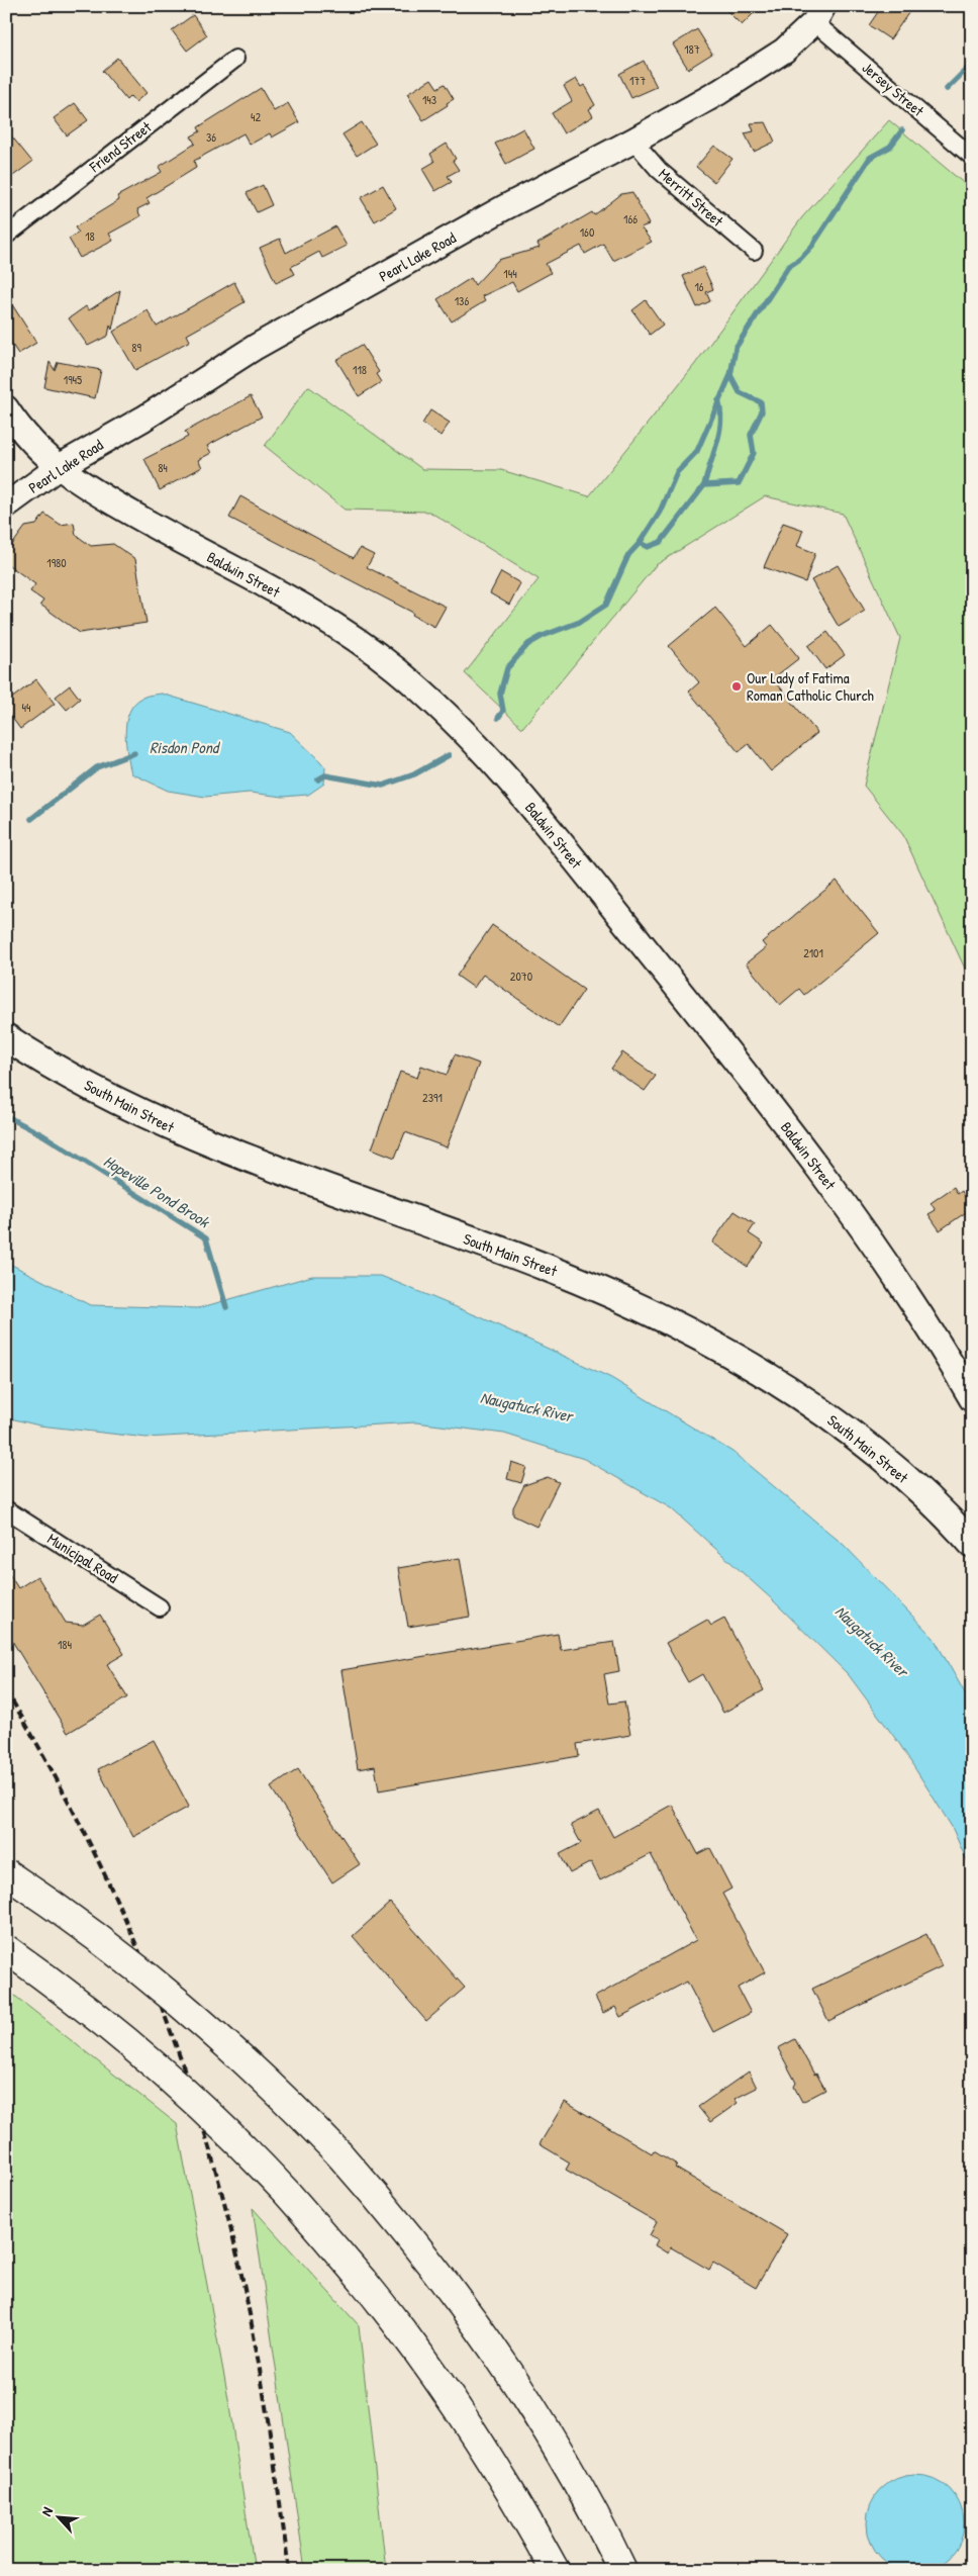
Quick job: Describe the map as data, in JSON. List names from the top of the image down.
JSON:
{
  "streets": {
    "main road": ["Pearl Lake Road", "Baldwin Street", "South Main Street"],
    "street": [
      "Jersey Street",
      "Friend Street",
      "Merritt Street",
      "Municipal Road"
    ]
  },
  "crossings": [
    ["Jersey Street", "Pearl Lake Road"],
    ["Merritt Street", "Pearl Lake Road"],
    ["Pearl Lake Road", "Baldwin Street"]
  ],
  "water": ["Risdon Pond", "Hopeville Pond Brook", "Naugatuck River"],
  "places": ["Our Lady of Fatima Roman Catholic Church"],
  "house_numbers": [
    "187",
    "177",
    "143",
    "42",
    "36",
    "166",
    "160",
    "18",
    "144",
    "16",
    "136",
    "89",
    "118",
    "1945",
    "84",
    "1980",
    "44",
    "2101",
    "2070",
    "2391",
    "184"
  ],
  "north": "top left"
}
